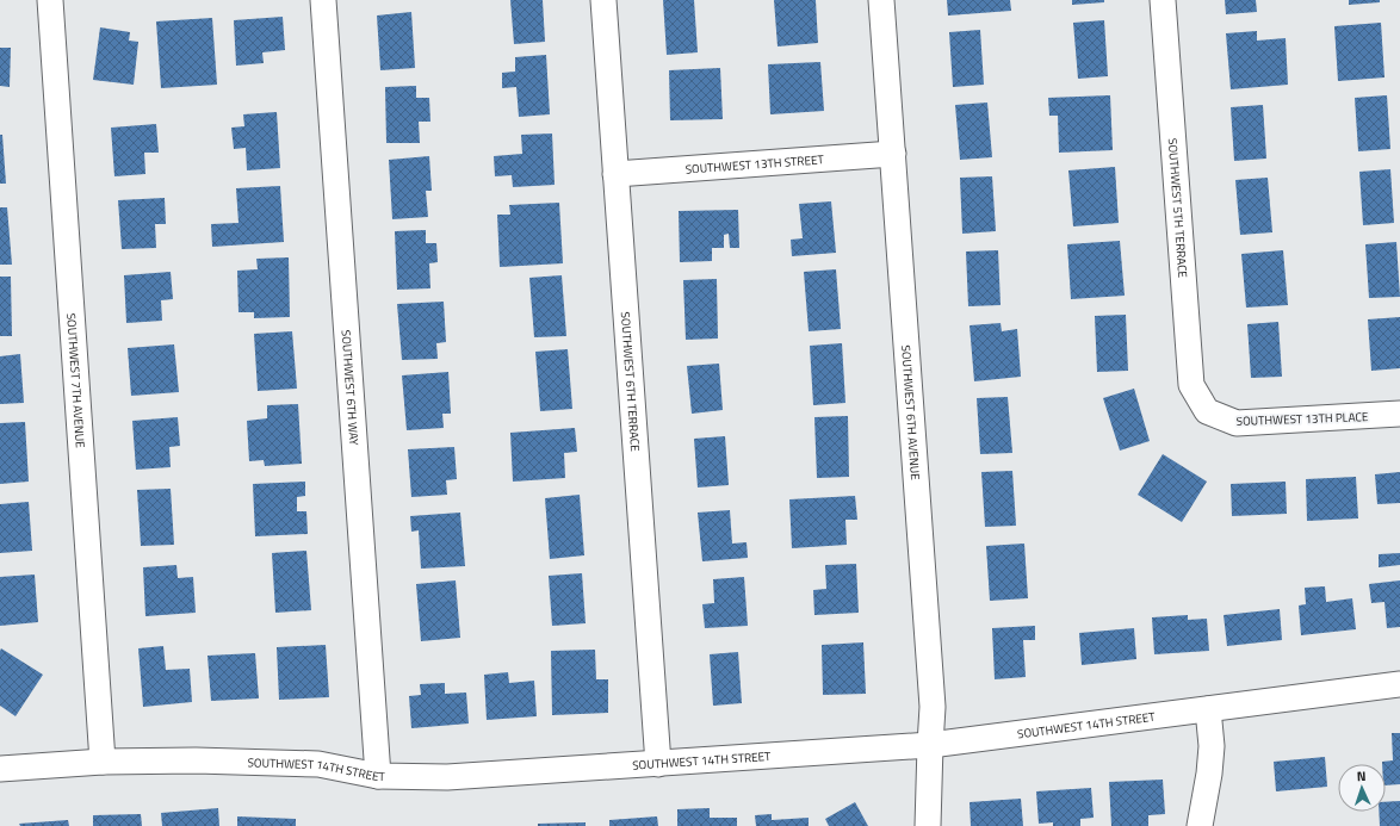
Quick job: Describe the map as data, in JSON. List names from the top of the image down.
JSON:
{
  "streets": {
    "street": [
      "SOUTHWEST 13TH STREET",
      "SOUTHWEST 5TH TERRACE",
      "SOUTHWEST 7TH AVENUE",
      "SOUTHWEST 6TH TERRACE",
      "SOUTHWEST 6TH WAY",
      "SOUTHWEST 6TH AVENUE",
      "SOUTHWEST 13TH PLACE",
      "SOUTHWEST 14TH STREET"
    ]
  },
  "crossings": [
    ["SOUTHWEST 13TH STREET", "SOUTHWEST 6TH TERRACE"],
    ["SOUTHWEST 13TH STREET", "SOUTHWEST 6TH AVENUE"],
    ["SOUTHWEST 5TH TERRACE", "SOUTHWEST 13TH PLACE"],
    ["SOUTHWEST 7TH AVENUE", "SOUTHWEST 14TH STREET"],
    ["SOUTHWEST 6TH TERRACE", "SOUTHWEST 14TH STREET"],
    ["SOUTHWEST 6TH WAY", "SOUTHWEST 14TH STREET"],
    ["SOUTHWEST 6TH AVENUE", "SOUTHWEST 14TH STREET"]
  ],
  "north": "top"
}
